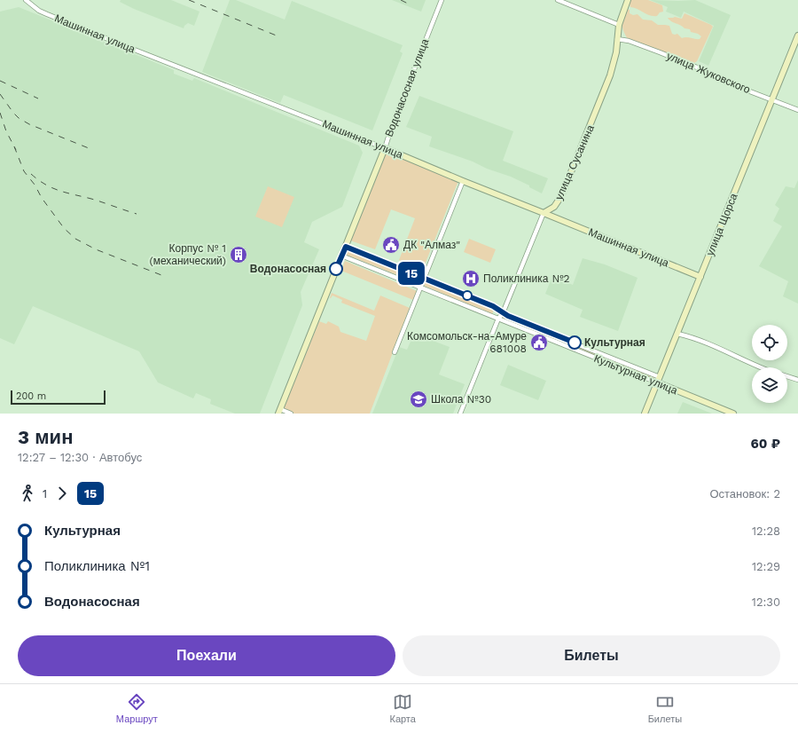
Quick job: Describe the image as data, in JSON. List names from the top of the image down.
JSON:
{
  "streets": {
    "street": [
      "Машинная улица",
      "улица Жуковского",
      "Водонасосная улица",
      "улица Сусанина",
      "улица Щорса",
      "Культурная улица"
    ]
  },
  "crossings": [
    ["Машинная улица", "Водонасосная улица"],
    ["Машинная улица", "улица Сусанина"],
    ["Машинная улица", "улица Щорса"],
    ["улица Жуковского", "улица Сусанина"],
    ["улица Жуковского", "улица Щорса"],
    ["Водонасосная улица", "Культурная улица"],
    ["улица Сусанина", "Культурная улица"],
    ["улица Щорса", "Культурная улица"]
  ],
  "places": {
    "public building": ["ДК \"Алмаз\"", "Комсомольск-на-Амуре 681008"],
    "building": ["Корпус № 1 (механический)"],
    "other": ["Водонасосная", "Культурная"],
    "hospital": ["Поликлиника №2"],
    "school or university": ["Школа №30"]
  },
  "lines": ["bus line 15"],
  "scale_bar": "200 m",
  "page": {
    "on_map": "15",
    "scale": "200 m",
    "heading": ["3 мин", "12:27 – 12:30 · Автобус", "60 ₽"],
    "legs": ["1", "15", "Остановок: 2"],
    "list": [
      {
        "name": "Культурная",
        "value": "12:28"
      },
      {
        "name": "Поликлиника №1",
        "value": "12:29"
      },
      {
        "name": "Водонасосная",
        "value": "12:30"
      }
    ],
    "buttons": ["Поехали", "Билеты"],
    "tabs": ["Маршрут", "Карта", "Билеты"]
  }
}
